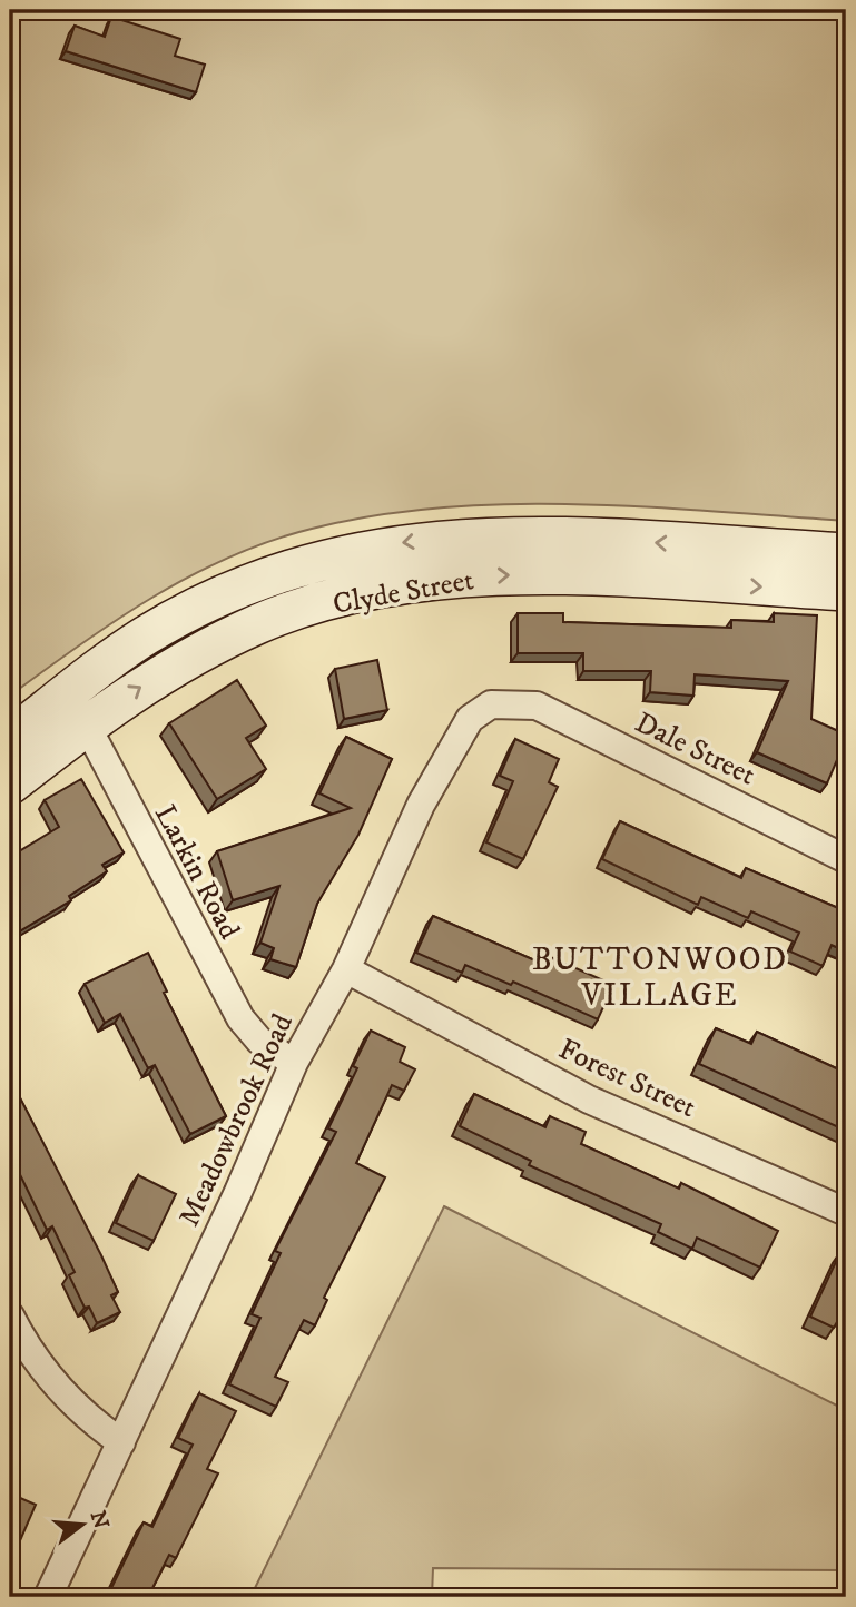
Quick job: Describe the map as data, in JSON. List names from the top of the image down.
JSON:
{
  "streets": {
    "main road": ["Clyde Street"],
    "street": [
      "Dale Street",
      "Larkin Road",
      "Forest Street",
      "Meadowbrook Road"
    ]
  },
  "crossings": [
    ["Clyde Street", "Larkin Road"],
    ["Dale Street", "Meadowbrook Road"],
    ["Larkin Road", "Meadowbrook Road"],
    ["Forest Street", "Meadowbrook Road"]
  ],
  "districts": ["BUTTONWOOD VILLAGE"],
  "north": "right"
}
